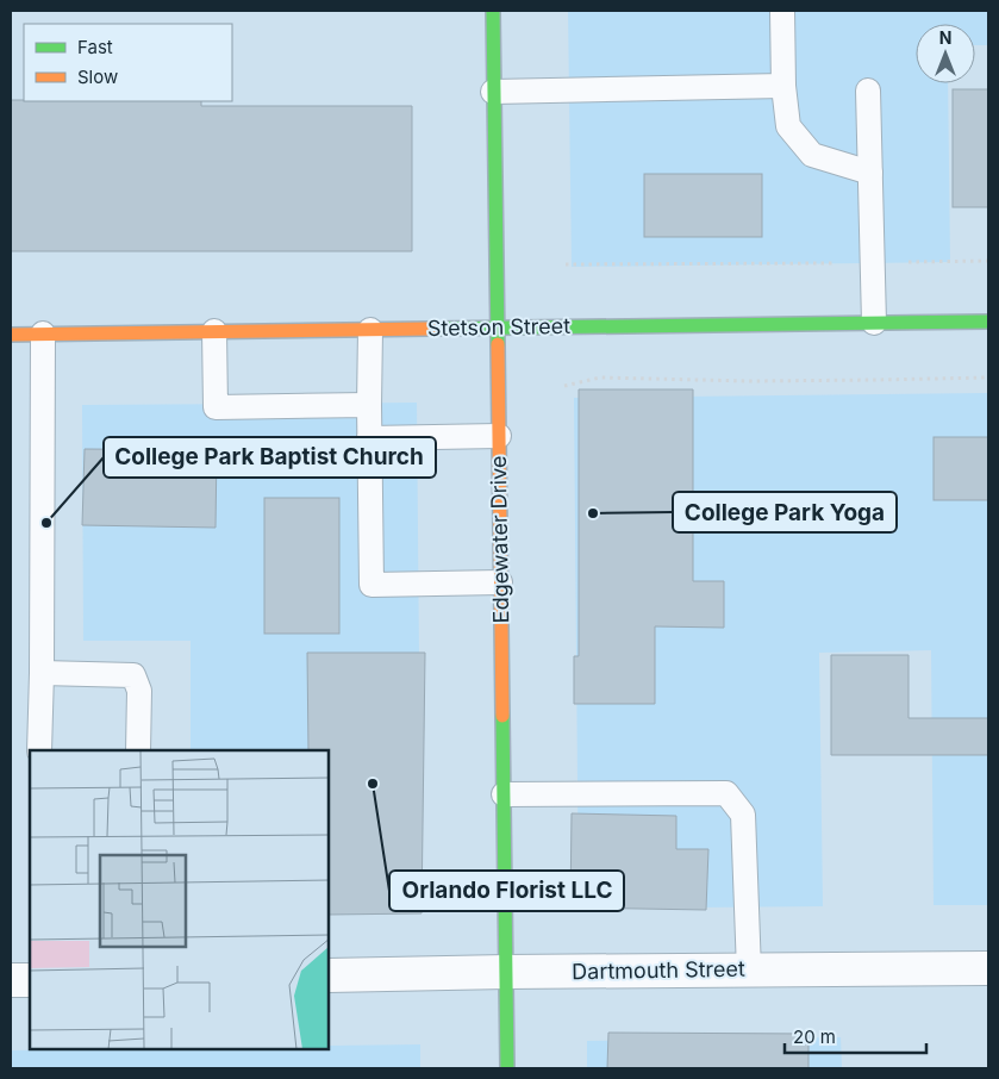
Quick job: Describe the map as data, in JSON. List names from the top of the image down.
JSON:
{
  "streets": {
    "street": ["Stetson Street", "Edgewater Drive", "Dartmouth Street"]
  },
  "crossings": [
    ["Stetson Street", "Edgewater Drive"],
    ["Edgewater Drive", "Dartmouth Street"]
  ],
  "places": ["College Park Yoga", "College Park Baptist Church", "Orlando Florist LLC"],
  "legend": ["Fast", "Slow"],
  "scale_bar": "20 m",
  "north": "top"
}
